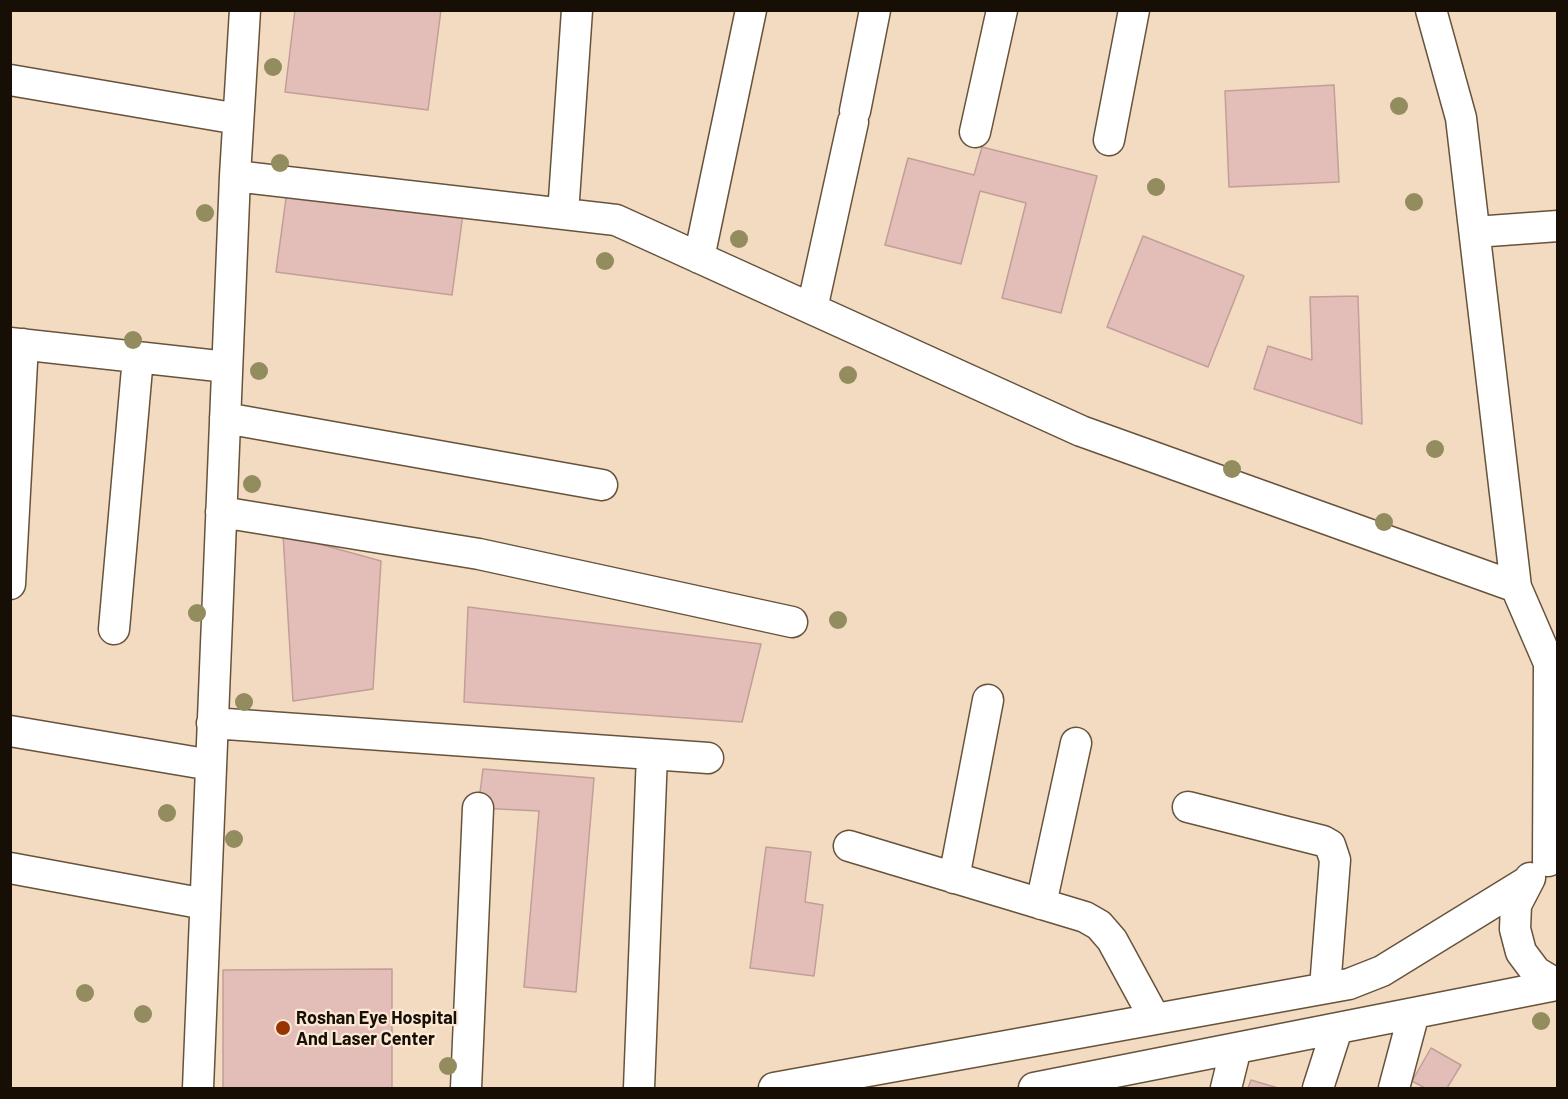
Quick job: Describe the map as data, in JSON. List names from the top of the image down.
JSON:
{
  "places": ["Roshan Eye Hospital And Laser Center"]
}
